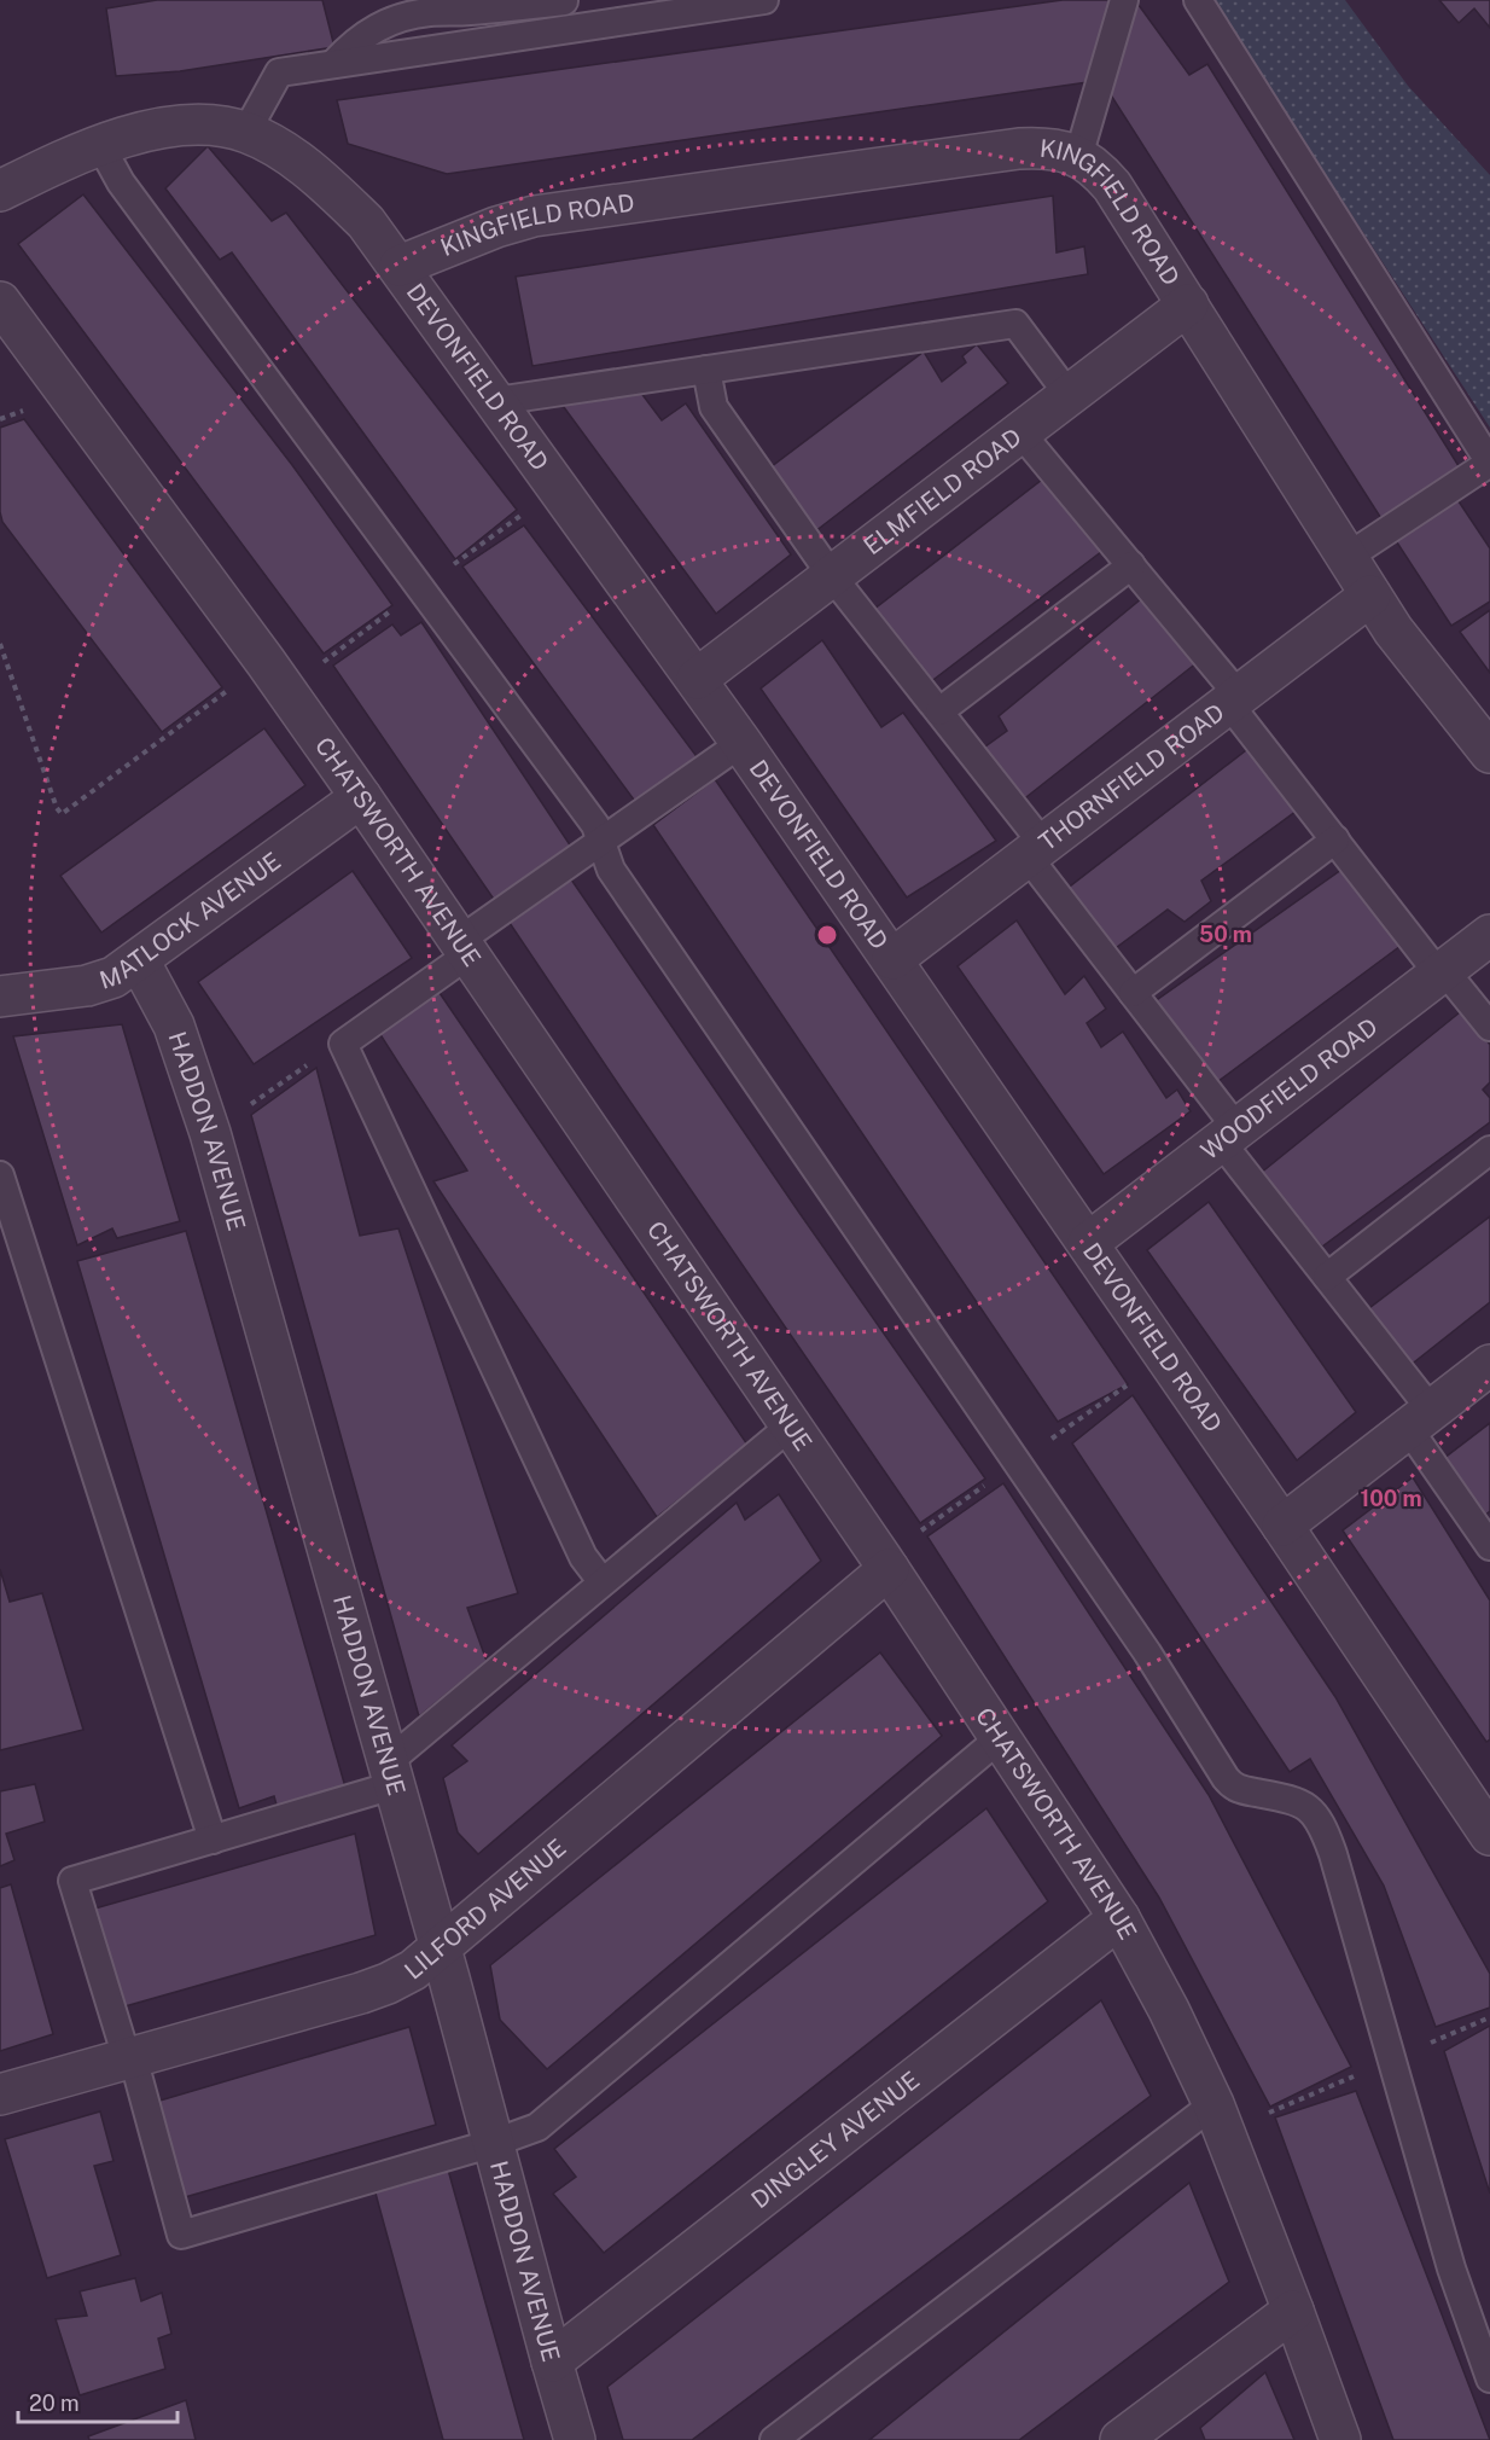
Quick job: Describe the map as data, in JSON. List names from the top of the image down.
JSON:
{
  "streets": {
    "street": [
      "KINGFIELD ROAD",
      "DEVONFIELD ROAD",
      "ELMFIELD ROAD",
      "THORNFIELD ROAD",
      "CHATSWORTH AVENUE",
      "MATLOCK AVENUE",
      "WOODFIELD ROAD",
      "HADDON AVENUE",
      "LILFORD AVENUE",
      "DINGLEY AVENUE"
    ]
  },
  "crossings": [
    ["KINGFIELD ROAD", "DEVONFIELD ROAD"],
    ["KINGFIELD ROAD", "ELMFIELD ROAD"],
    ["KINGFIELD ROAD", "THORNFIELD ROAD"],
    ["DEVONFIELD ROAD", "ELMFIELD ROAD"],
    ["DEVONFIELD ROAD", "THORNFIELD ROAD"],
    ["DEVONFIELD ROAD", "WOODFIELD ROAD"],
    ["CHATSWORTH AVENUE", "MATLOCK AVENUE"],
    ["CHATSWORTH AVENUE", "LILFORD AVENUE"],
    ["CHATSWORTH AVENUE", "DINGLEY AVENUE"],
    ["MATLOCK AVENUE", "HADDON AVENUE"],
    ["HADDON AVENUE", "LILFORD AVENUE"],
    ["HADDON AVENUE", "DINGLEY AVENUE"]
  ],
  "scale_bar": "20 m",
  "rings": ["50 m", "100 m"]
}
